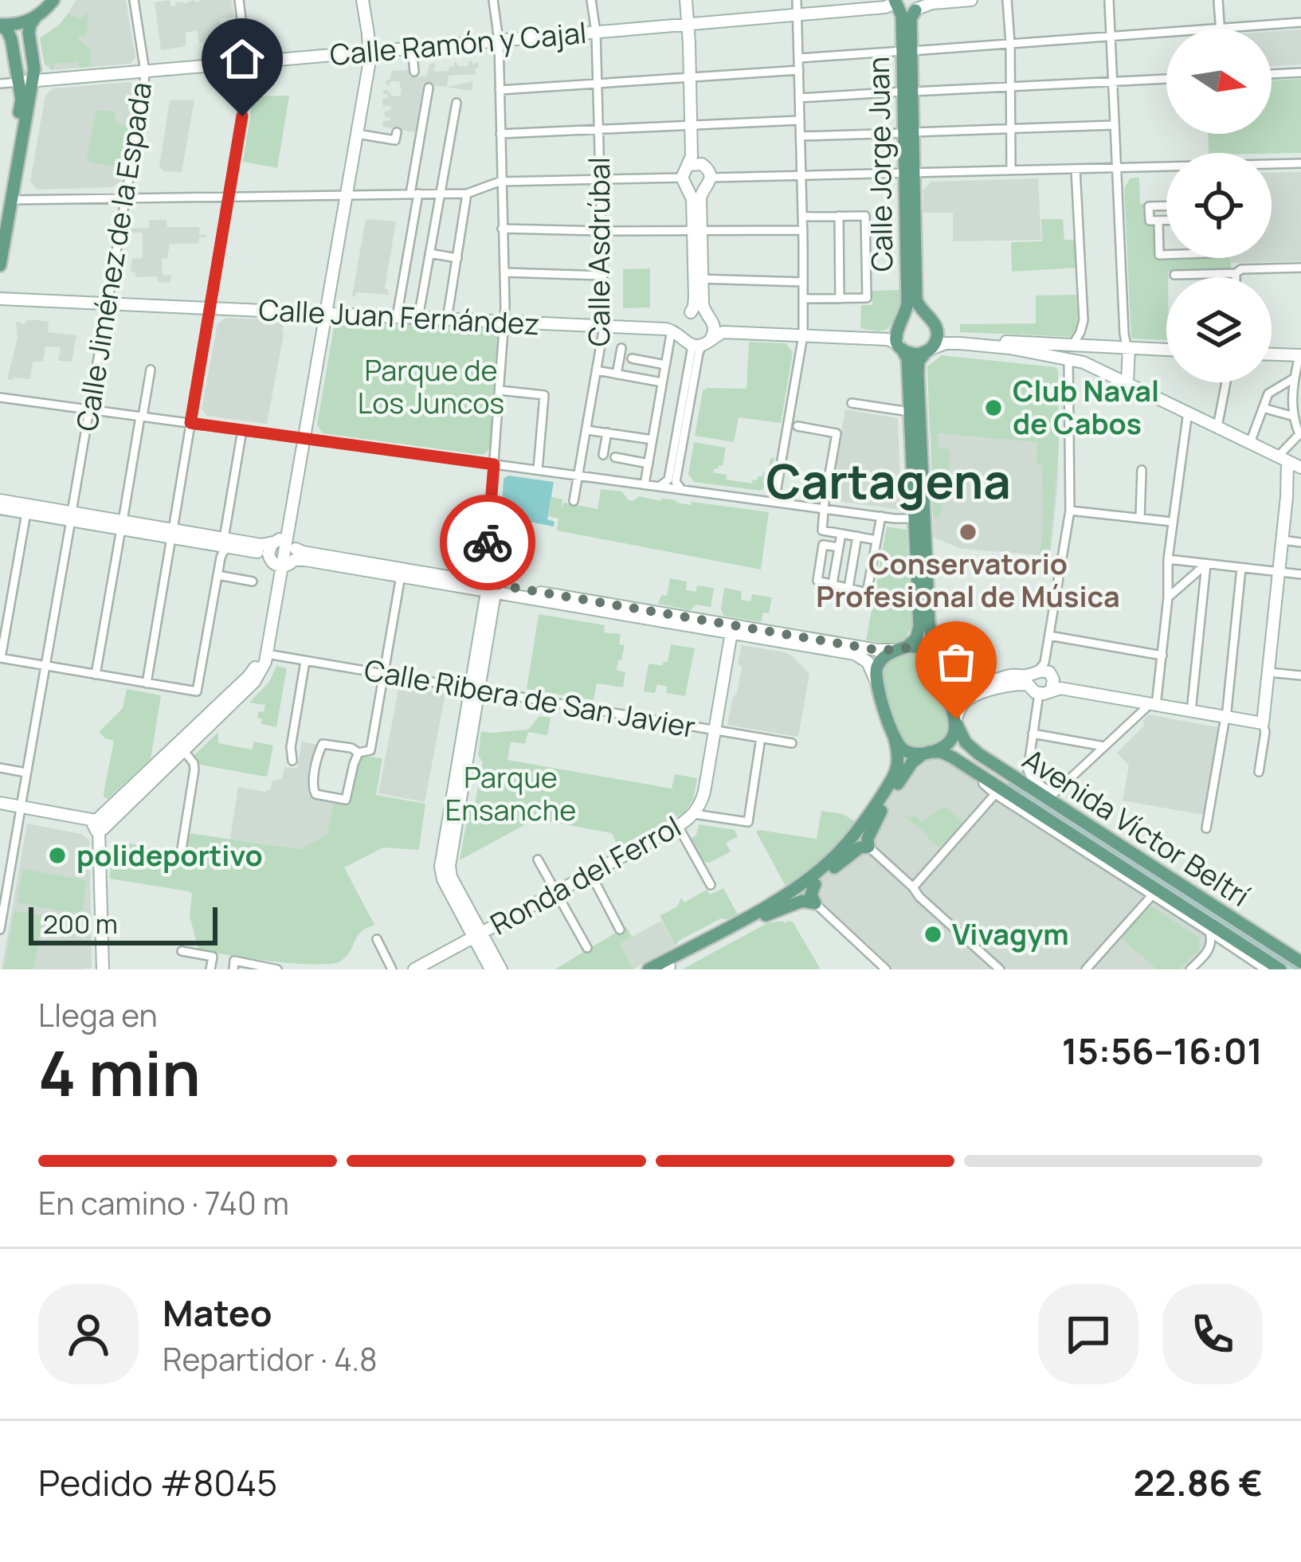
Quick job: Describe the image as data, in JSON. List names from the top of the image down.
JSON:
{
  "streets": {
    "main road": [
      "Calle Ramón y Cajal",
      "Calle Jorge Juan",
      "Calle Juan Fernández",
      "Avenida Víctor Beltrí",
      "Ronda del Ferrol"
    ],
    "street": ["Calle Asdrúbal", "Calle Jiménez de la Espada", "Calle Ribera de San Javier"]
  },
  "crossings": [
    ["Calle Ramón y Cajal", "Calle Jorge Juan"],
    ["Calle Ramón y Cajal", "Calle Asdrúbal"],
    ["Calle Ramón y Cajal", "Calle Jiménez de la Espada"],
    ["Calle Asdrúbal", "Calle Juan Fernández"],
    ["Calle Jiménez de la Espada", "Calle Juan Fernández"],
    ["Calle Ribera de San Javier", "Ronda del Ferrol"]
  ],
  "districts": ["Cartagena"],
  "parks": ["Parque de Los Juncos", "Parque Ensanche"],
  "places": [
    "Club Naval de Cabos",
    "Conservatorio Profesional de Música",
    "polideportivo",
    "Vivagym"
  ],
  "scale_bar": "200 m",
  "north": "right",
  "page": {
    "scale": "200 m",
    "heading": ["4 min", "Llega en", "15:56–16:01"],
    "panel": [
      "Mateo",
      "Repartidor · 4.8",
      "Pedido #8045",
      "22.86 €"
    ],
    "bar": "En camino · 740 m"
  }
}
